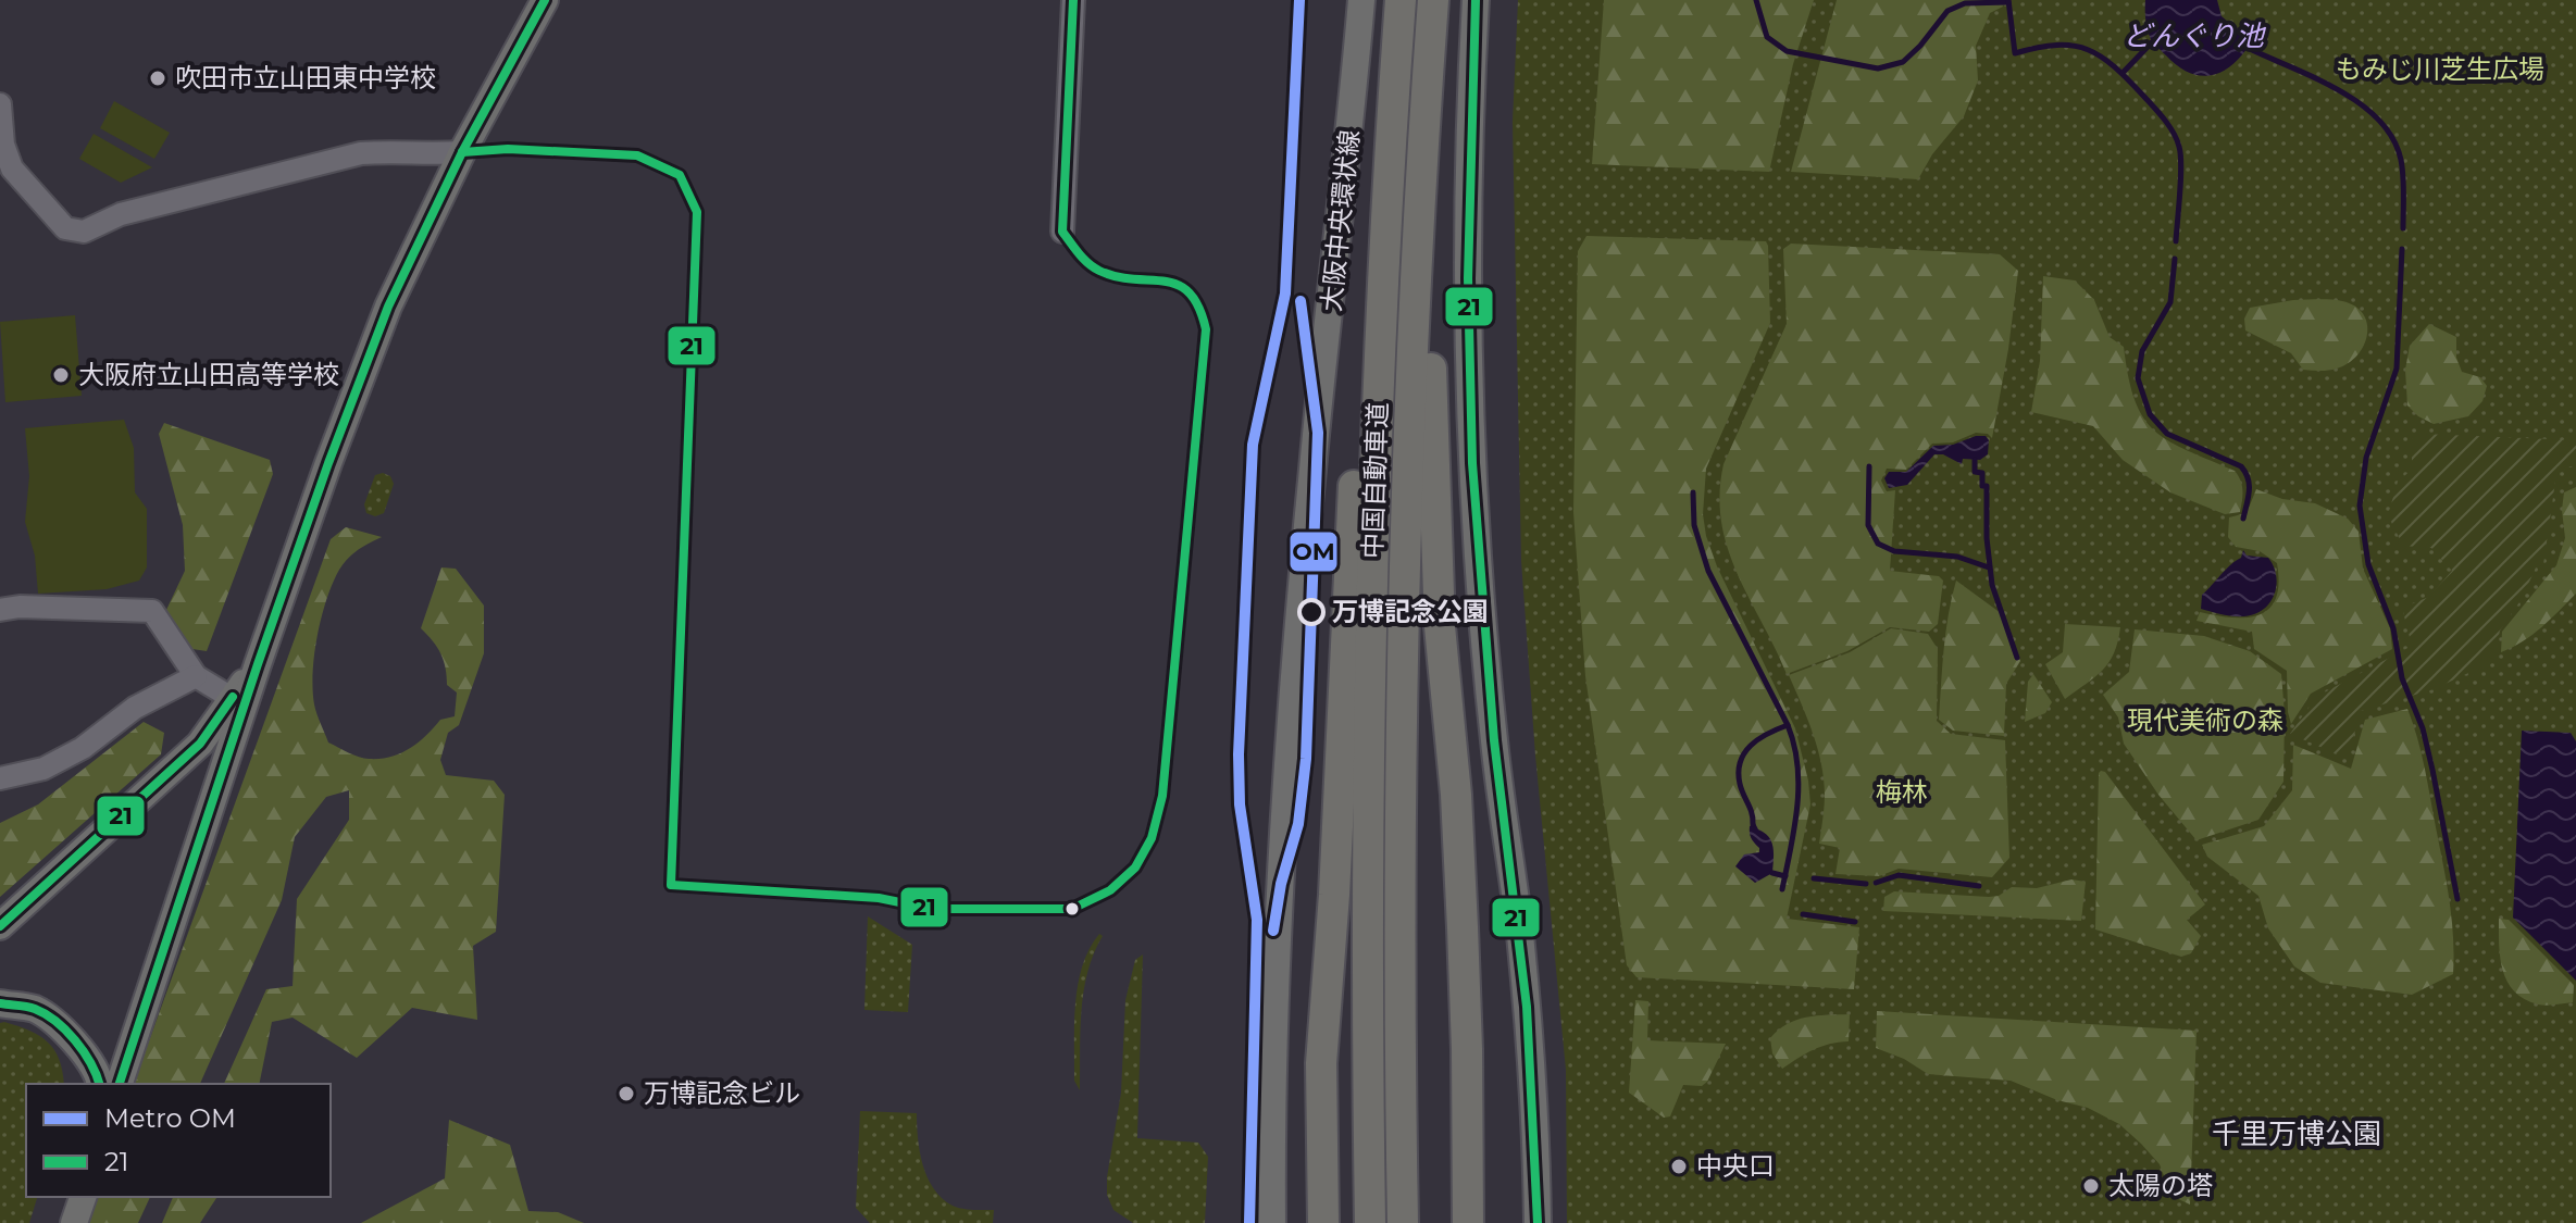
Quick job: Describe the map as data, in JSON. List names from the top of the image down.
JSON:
{
  "streets": {
    "highway": ["中国自動車道"],
    "main road": ["大阪中央環状線"]
  },
  "districts": ["千里万博公園"],
  "water": ["どんぐり池"],
  "parks": ["もみじ川芝生広場", "現代美術の森", "梅林"],
  "places": [
    "吹田市立山田東中学校",
    "大阪府立山田高等学校",
    "万博記念公園",
    "万博記念ビル",
    "中央口",
    "太陽の塔"
  ],
  "lines": ["metro line OM", "transit line 21"],
  "legend": ["Metro OM", "21"]
}
